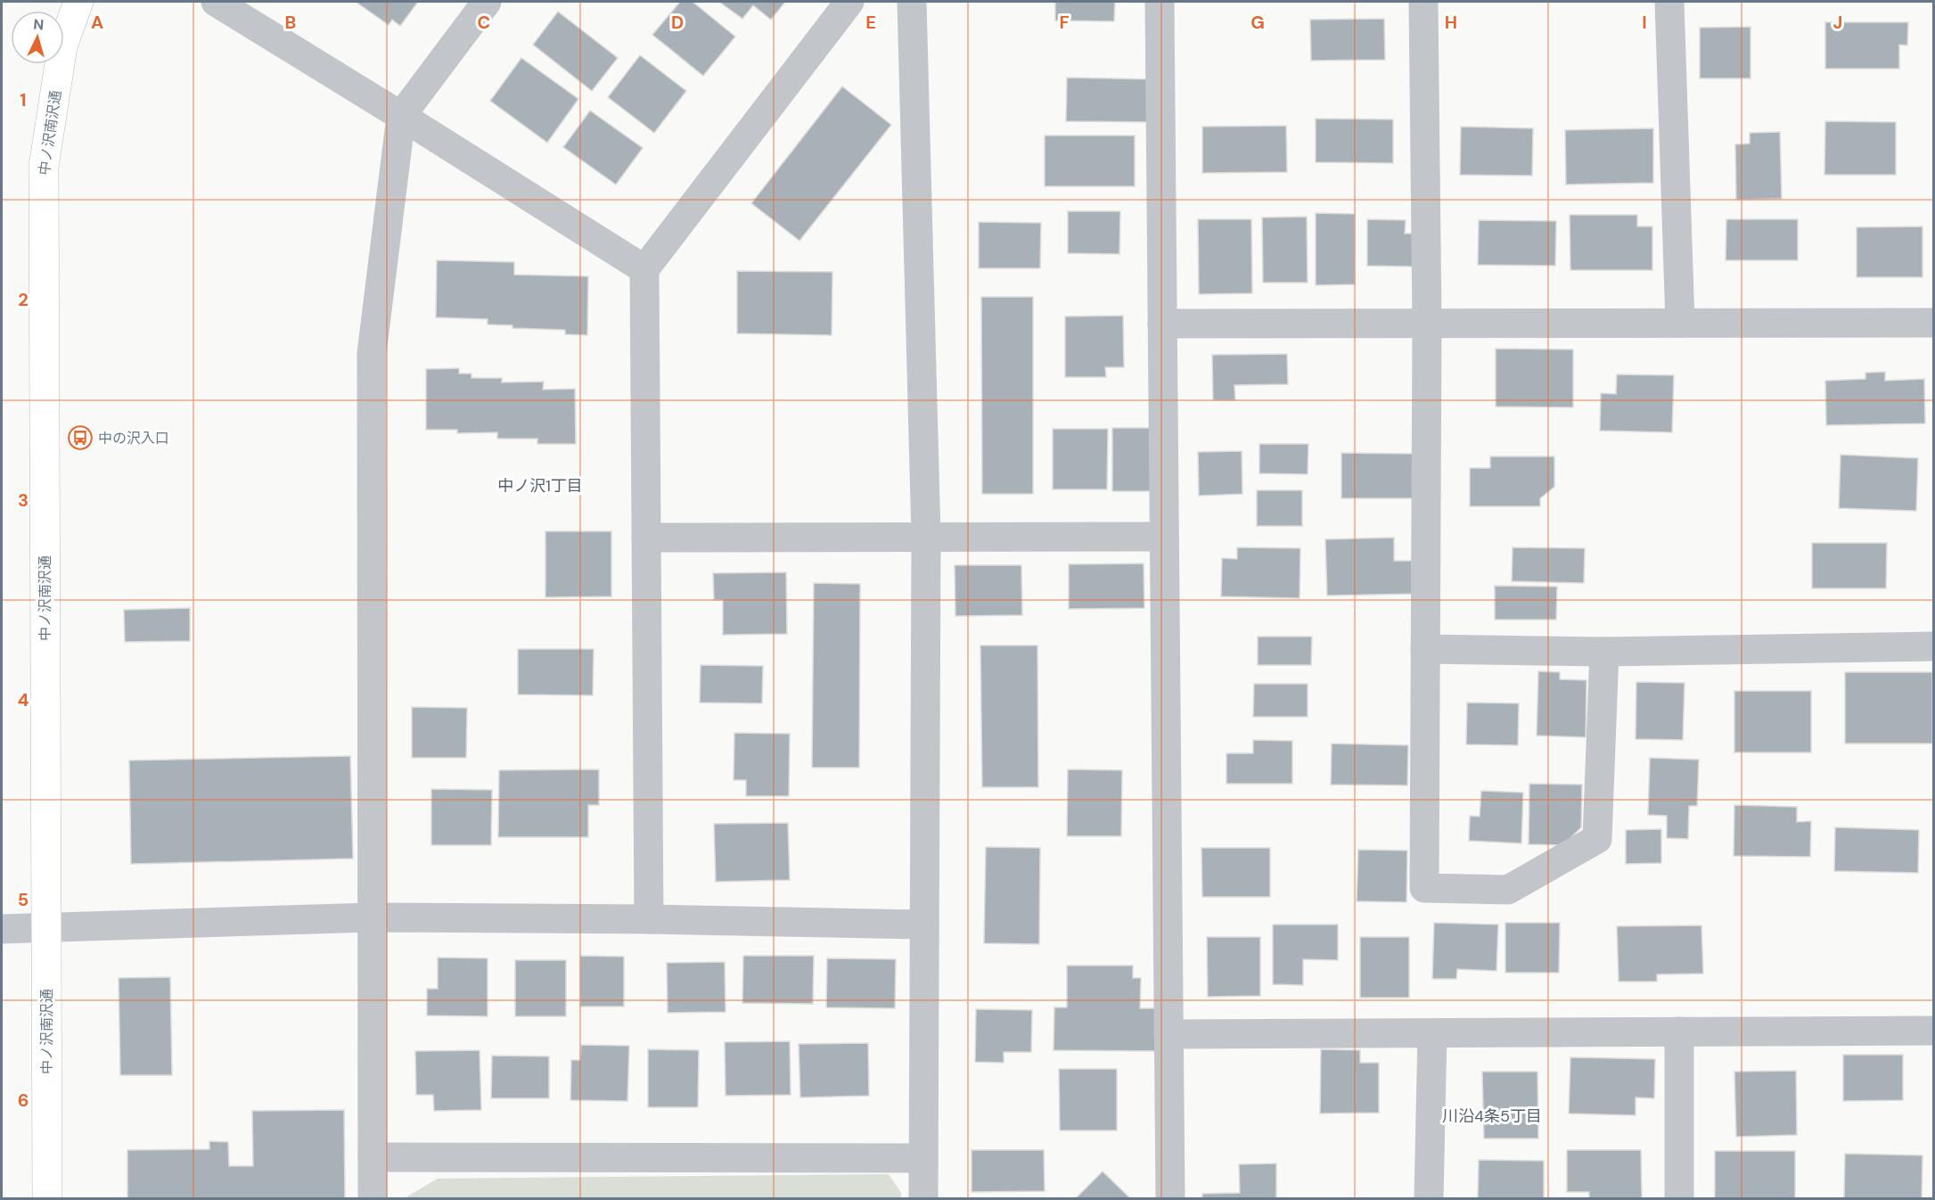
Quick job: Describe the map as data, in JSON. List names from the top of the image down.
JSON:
{
  "streets": {
    "street": ["中ノ沢南沢通"]
  },
  "districts": ["中ノ沢1丁目", "川沿4条5丁目"],
  "places": {
    "bus stop": ["中の沢入口"]
  },
  "north": "top",
  "grid": {
    "columns": [
      "A",
      "B",
      "C",
      "D",
      "E",
      "F",
      "G",
      "H",
      "I",
      "J"
    ],
    "rows": [
      "1",
      "2",
      "3",
      "4",
      "5",
      "6"
    ]
  }
}
